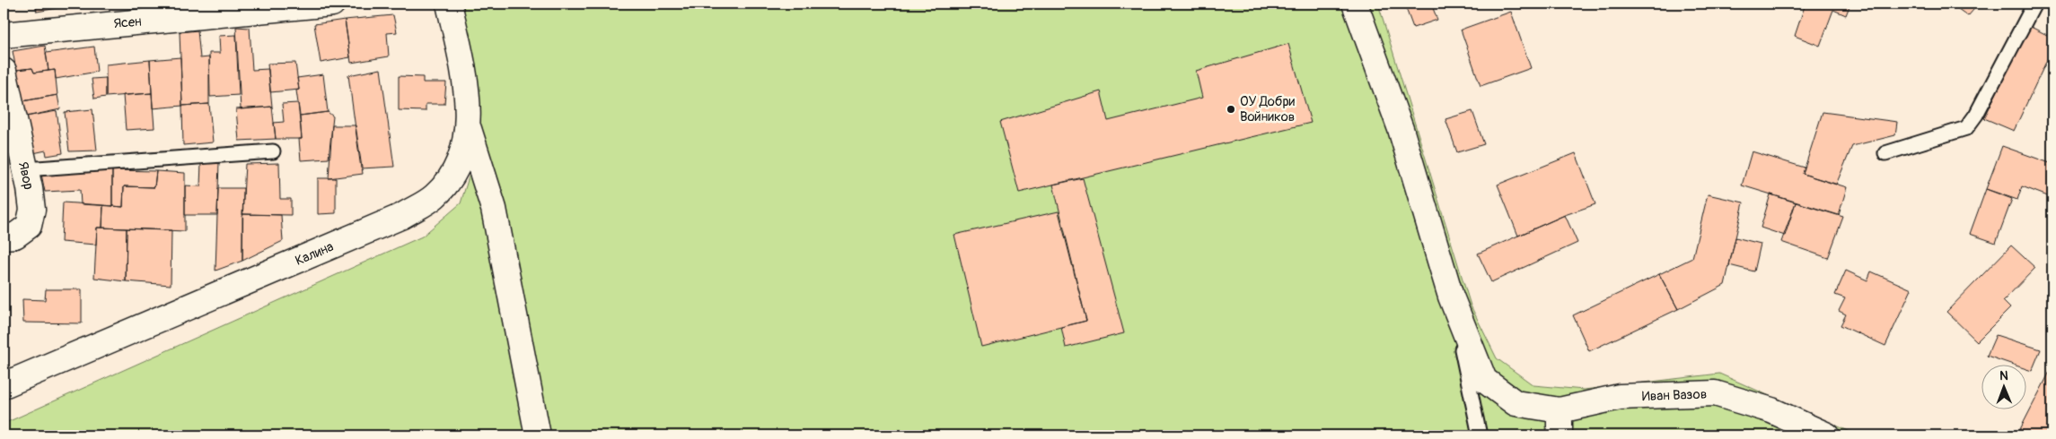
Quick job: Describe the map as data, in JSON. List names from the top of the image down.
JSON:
{
  "streets": {
    "street": [
      "Ясен",
      "Явор",
      "Калина",
      "Иван Вазов"
    ]
  },
  "places": ["ОУ Добри Войников"],
  "north": "top"
}
